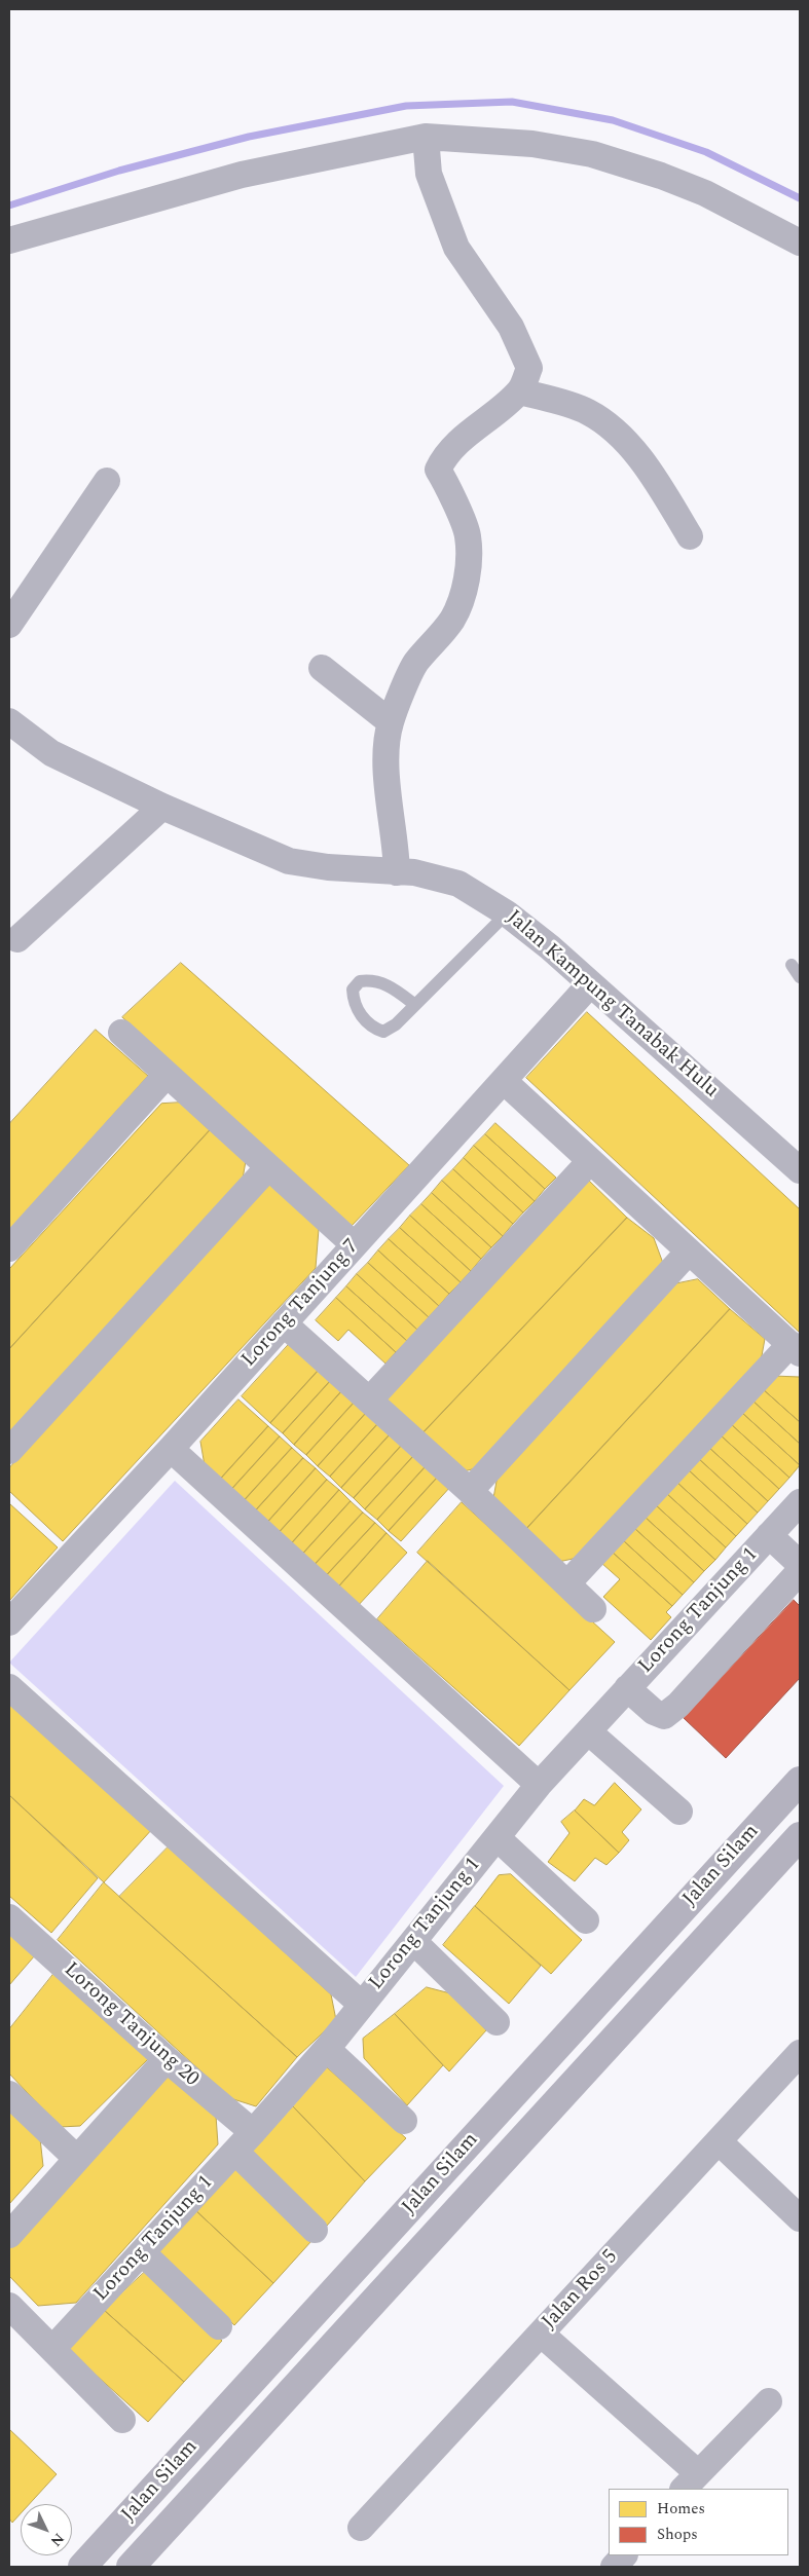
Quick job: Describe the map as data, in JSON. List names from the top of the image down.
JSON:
{
  "streets": {
    "highway": ["Jalan Silam"],
    "street": [
      "Jalan Kampung Tanabak Hulu",
      "Lorong Tanjung 7",
      "Lorong Tanjung 1",
      "Lorong Tanjung 20",
      "Jalan Ros 5"
    ]
  },
  "crossings": [
    ["Jalan Kampung Tanabak Hulu", "Lorong Tanjung 7"],
    ["Lorong Tanjung 1", "Lorong Tanjung 20"]
  ],
  "legend": ["Homes", "Shops"],
  "north": "bottom right"
}
